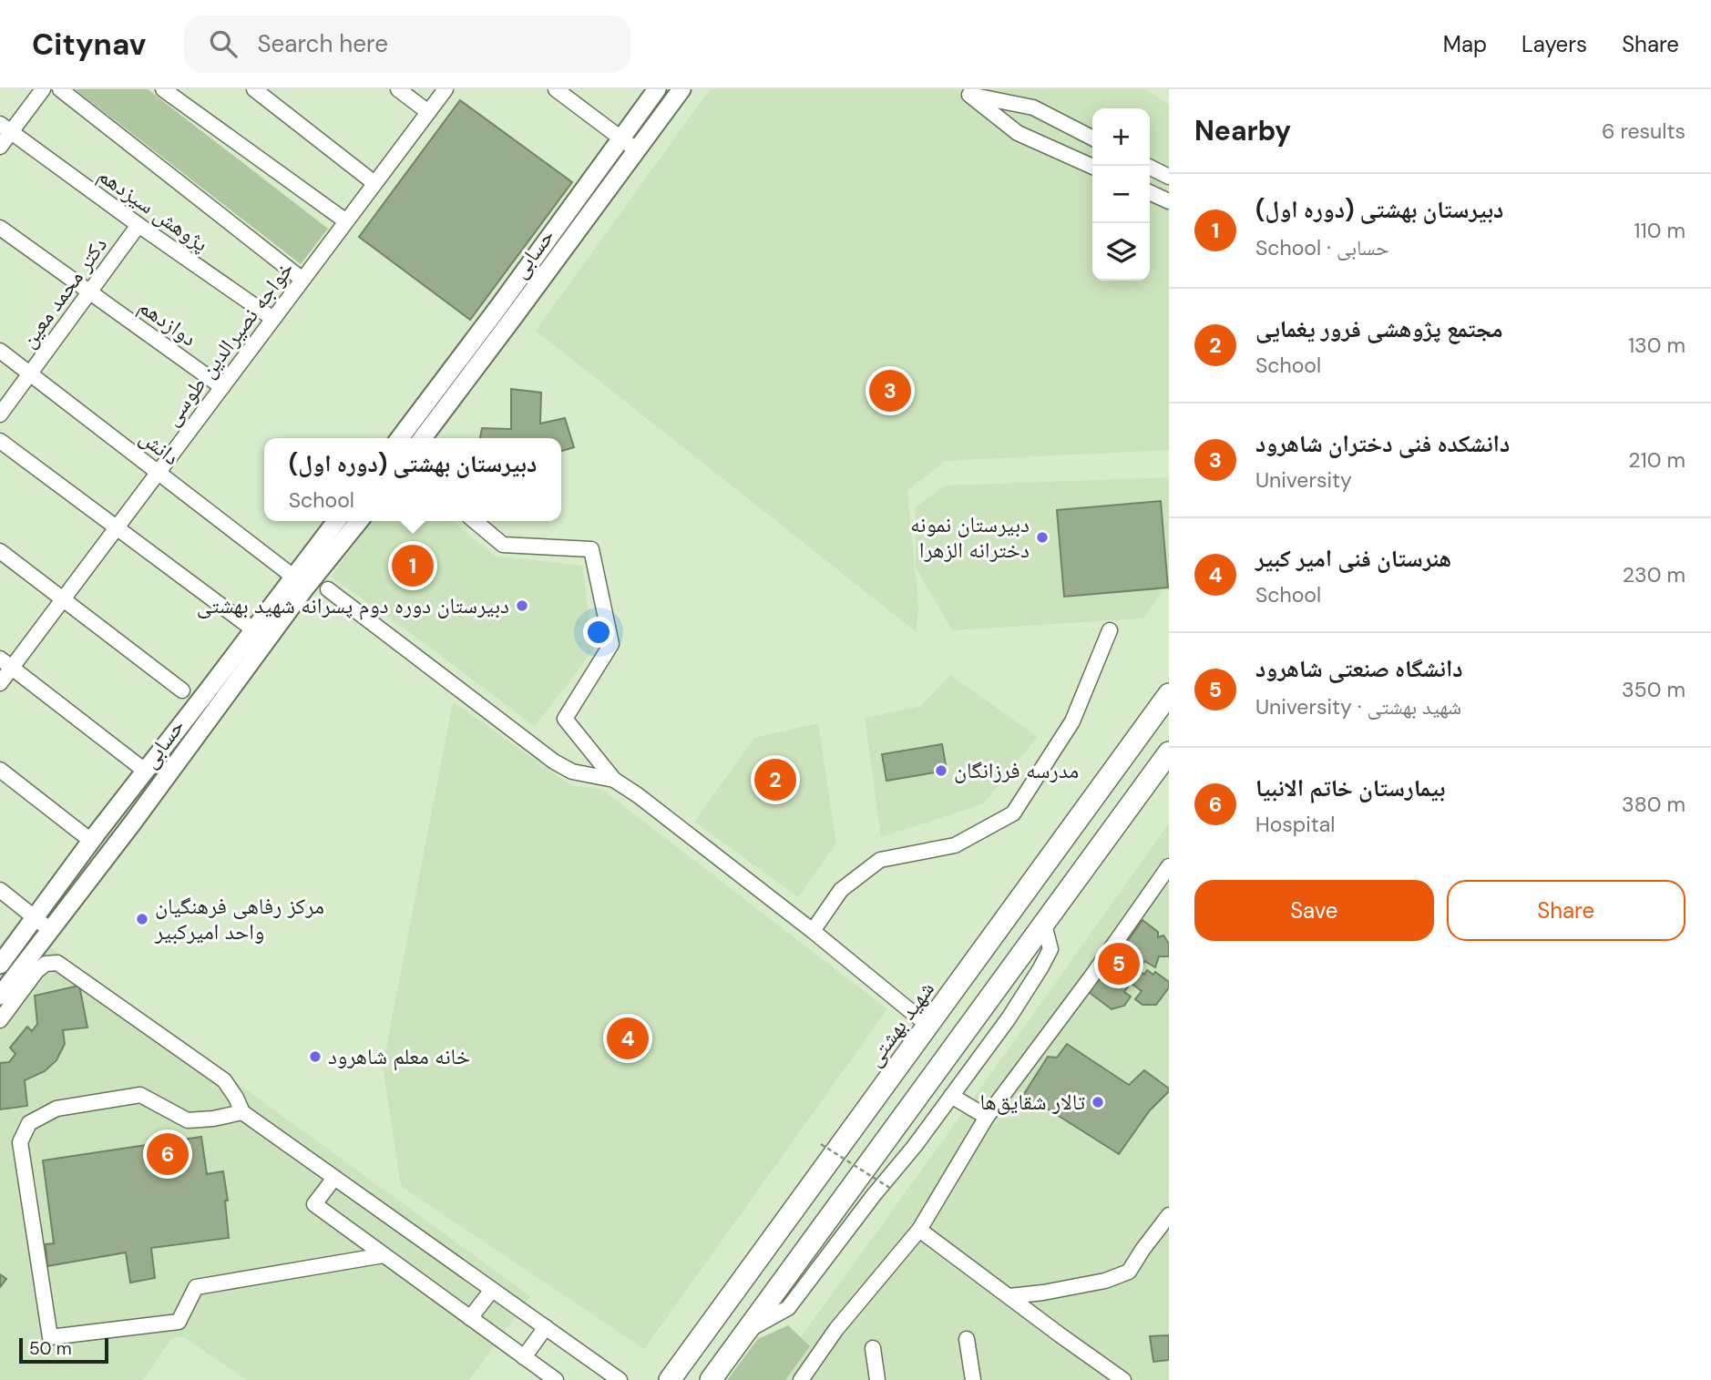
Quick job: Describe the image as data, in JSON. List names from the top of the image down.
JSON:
{
  "streets": {
    "highway": ["شهید بهشتی"],
    "main road": ["حسابی"],
    "street": [
      "پژوهش سیزدهم",
      "دکتر محمد معین",
      "دوازدهم",
      "خواجه نصیرالدین طوسی",
      "دانش"
    ]
  },
  "crossings": [
    ["پژوهش سیزدهم", "دکتر محمد معین"],
    ["پژوهش سیزدهم", "خواجه نصیرالدین طوسی"],
    ["حسابی", "دانش"],
    ["دکتر محمد معین", "دوازدهم"],
    ["دکتر محمد معین", "دانش"],
    ["دوازدهم", "خواجه نصیرالدین طوسی"],
    ["خواجه نصیرالدین طوسی", "دانش"]
  ],
  "places": [
    "دبیرستان نمونه دخترانه الزهرا",
    "دبیرستان دوره دوم پسرانه شهید بهشتی",
    "مدرسه فرزانگان",
    "مرکز رفاهی فرهنگیان واحد امیرکبیر",
    "خانه معلم شاهرود",
    "تالار شقایق‌‌ها"
  ],
  "scale_bar": "50 m",
  "page": {
    "header": "Citynav",
    "search": "Search here",
    "nav": ["Map", "Layers", "Share"],
    "heading": ["Nearby", "6 results"],
    "map_buttons": ["+", "−"],
    "list": [
      {
        "mark": "1",
        "name": "دبیرستان بهشتی (دوره اول)",
        "note": "School · حسابی",
        "value": "110 m"
      },
      {
        "mark": "2",
        "name": "مجتمع پژوهشی فرور یغمایی",
        "note": "School",
        "value": "130 m"
      },
      {
        "mark": "3",
        "name": "دانشکده فنی دختران شاهرود",
        "note": "University",
        "value": "210 m"
      },
      {
        "mark": "4",
        "name": "هنرستان فنی امیر کبیر",
        "note": "School",
        "value": "230 m"
      },
      {
        "mark": "5",
        "name": "دانشگاه صنعتی شاهرود",
        "note": "University · شهید بهشتی",
        "value": "350 m"
      },
      {
        "mark": "6",
        "name": "بیمارستان خاتم الانبیا",
        "note": "Hospital",
        "value": "380 m"
      }
    ],
    "pins": [
      "3",
      "1",
      "2",
      "5",
      "4",
      "6"
    ],
    "popup": ["دبیرستان بهشتی (دوره اول)", "School"],
    "buttons": ["Save", "Share"],
    "scale": "50 m"
  }
}
